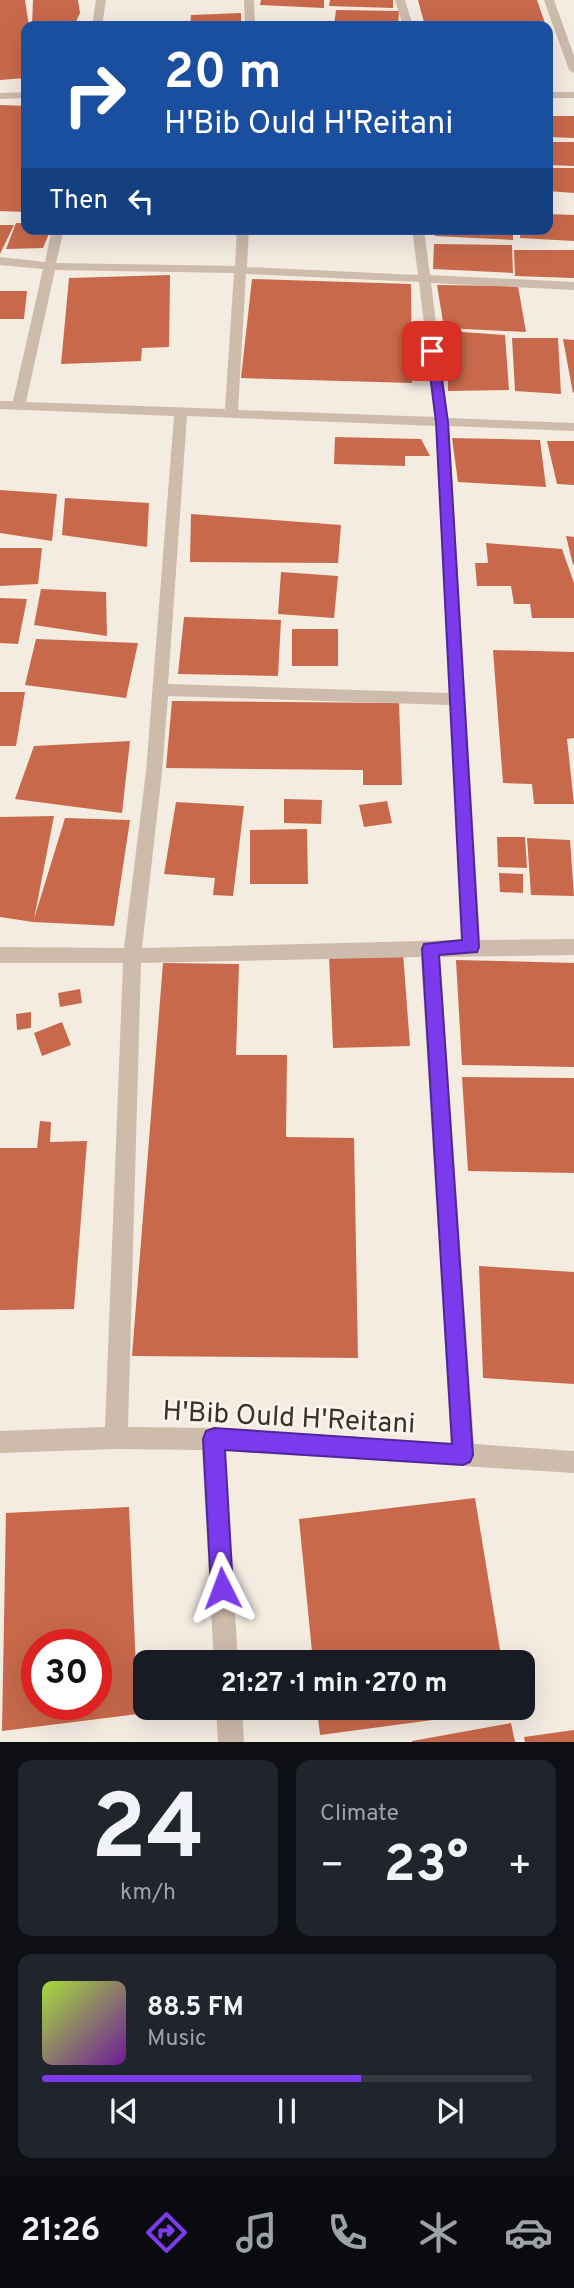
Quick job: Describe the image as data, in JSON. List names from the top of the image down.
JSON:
{
  "streets": {
    "street": ["H'Bib Ould H'Reitani"]
  },
  "page": {
    "turn": ["20 m", "H'Bib Ould H'Reitani"],
    "then": "Then",
    "limit": "30",
    "trip": "21:27 · 1 min · 270 m",
    "tile": [
      ["24", "km/h"],
      "Climate"
    ],
    "heat": ["−", "23°", "+"],
    "song": ["88.5 FM", "Music"],
    "tabs": "21:26"
  }
}
